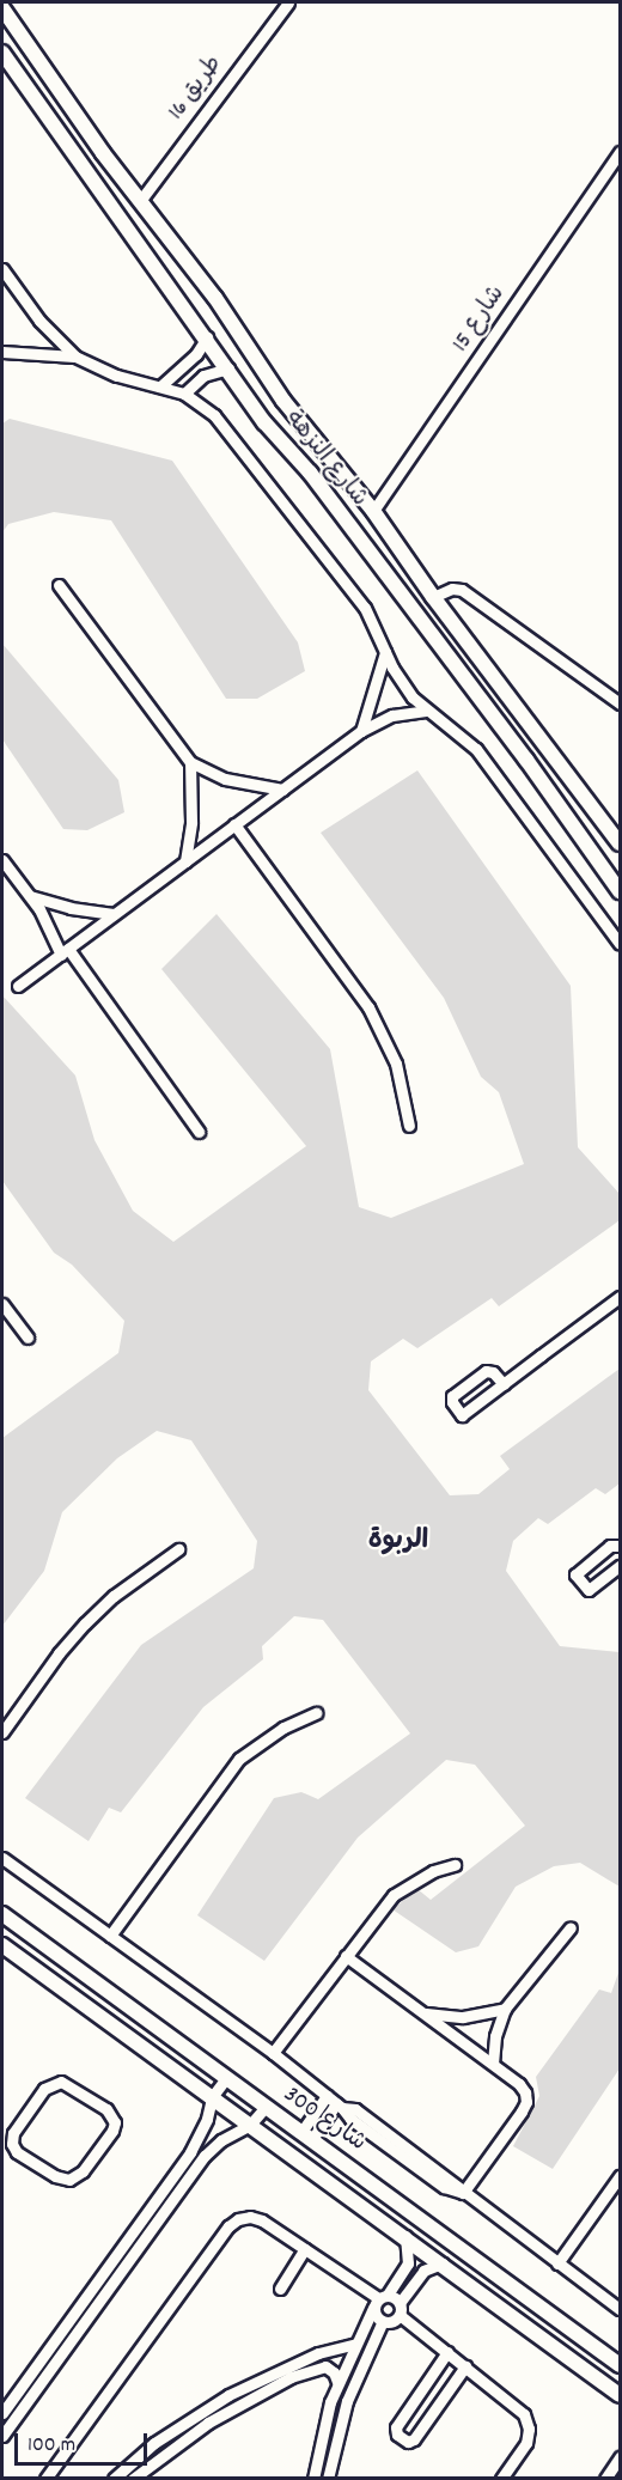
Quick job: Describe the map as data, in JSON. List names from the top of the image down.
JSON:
{
  "streets": {
    "main road": ["شارع النزهة", "شارع 300"],
    "street": ["طريق 16", "شارع 15"]
  },
  "crossings": [
    ["طريق 16", "شارع النزهة"],
    ["شارع 15", "شارع النزهة"]
  ],
  "districts": ["الربوة"],
  "scale_bar": "100 m"
}
